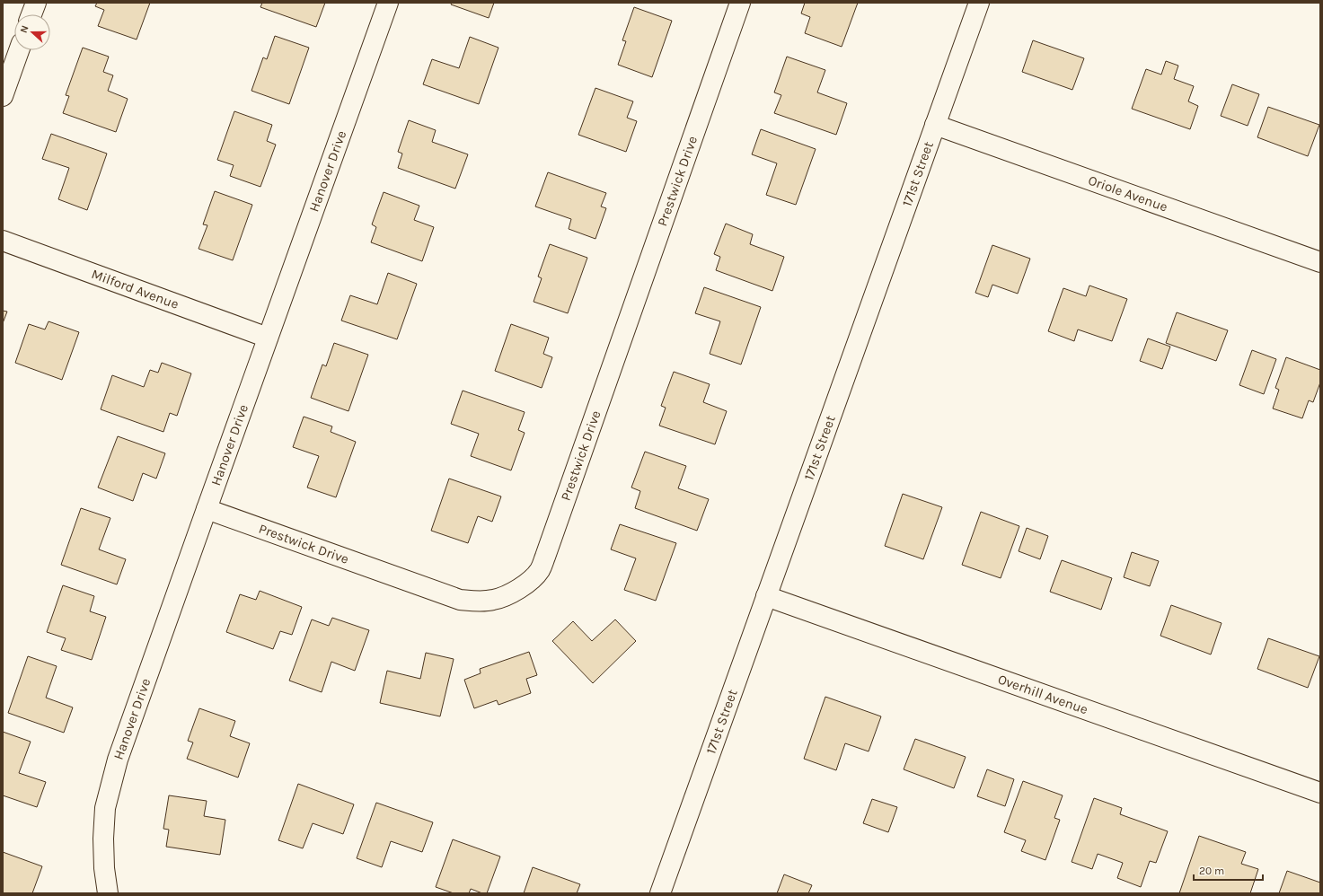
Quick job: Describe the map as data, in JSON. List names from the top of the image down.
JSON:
{
  "streets": {
    "street": [
      "Hanover Drive",
      "171st Street",
      "Prestwick Drive",
      "Oriole Avenue",
      "Milford Avenue",
      "Overhill Avenue"
    ]
  },
  "crossings": [
    ["Hanover Drive", "Prestwick Drive"],
    ["Hanover Drive", "Milford Avenue"],
    ["171st Street", "Oriole Avenue"],
    ["171st Street", "Overhill Avenue"]
  ],
  "scale_bar": "20 m",
  "north": "left"
}
